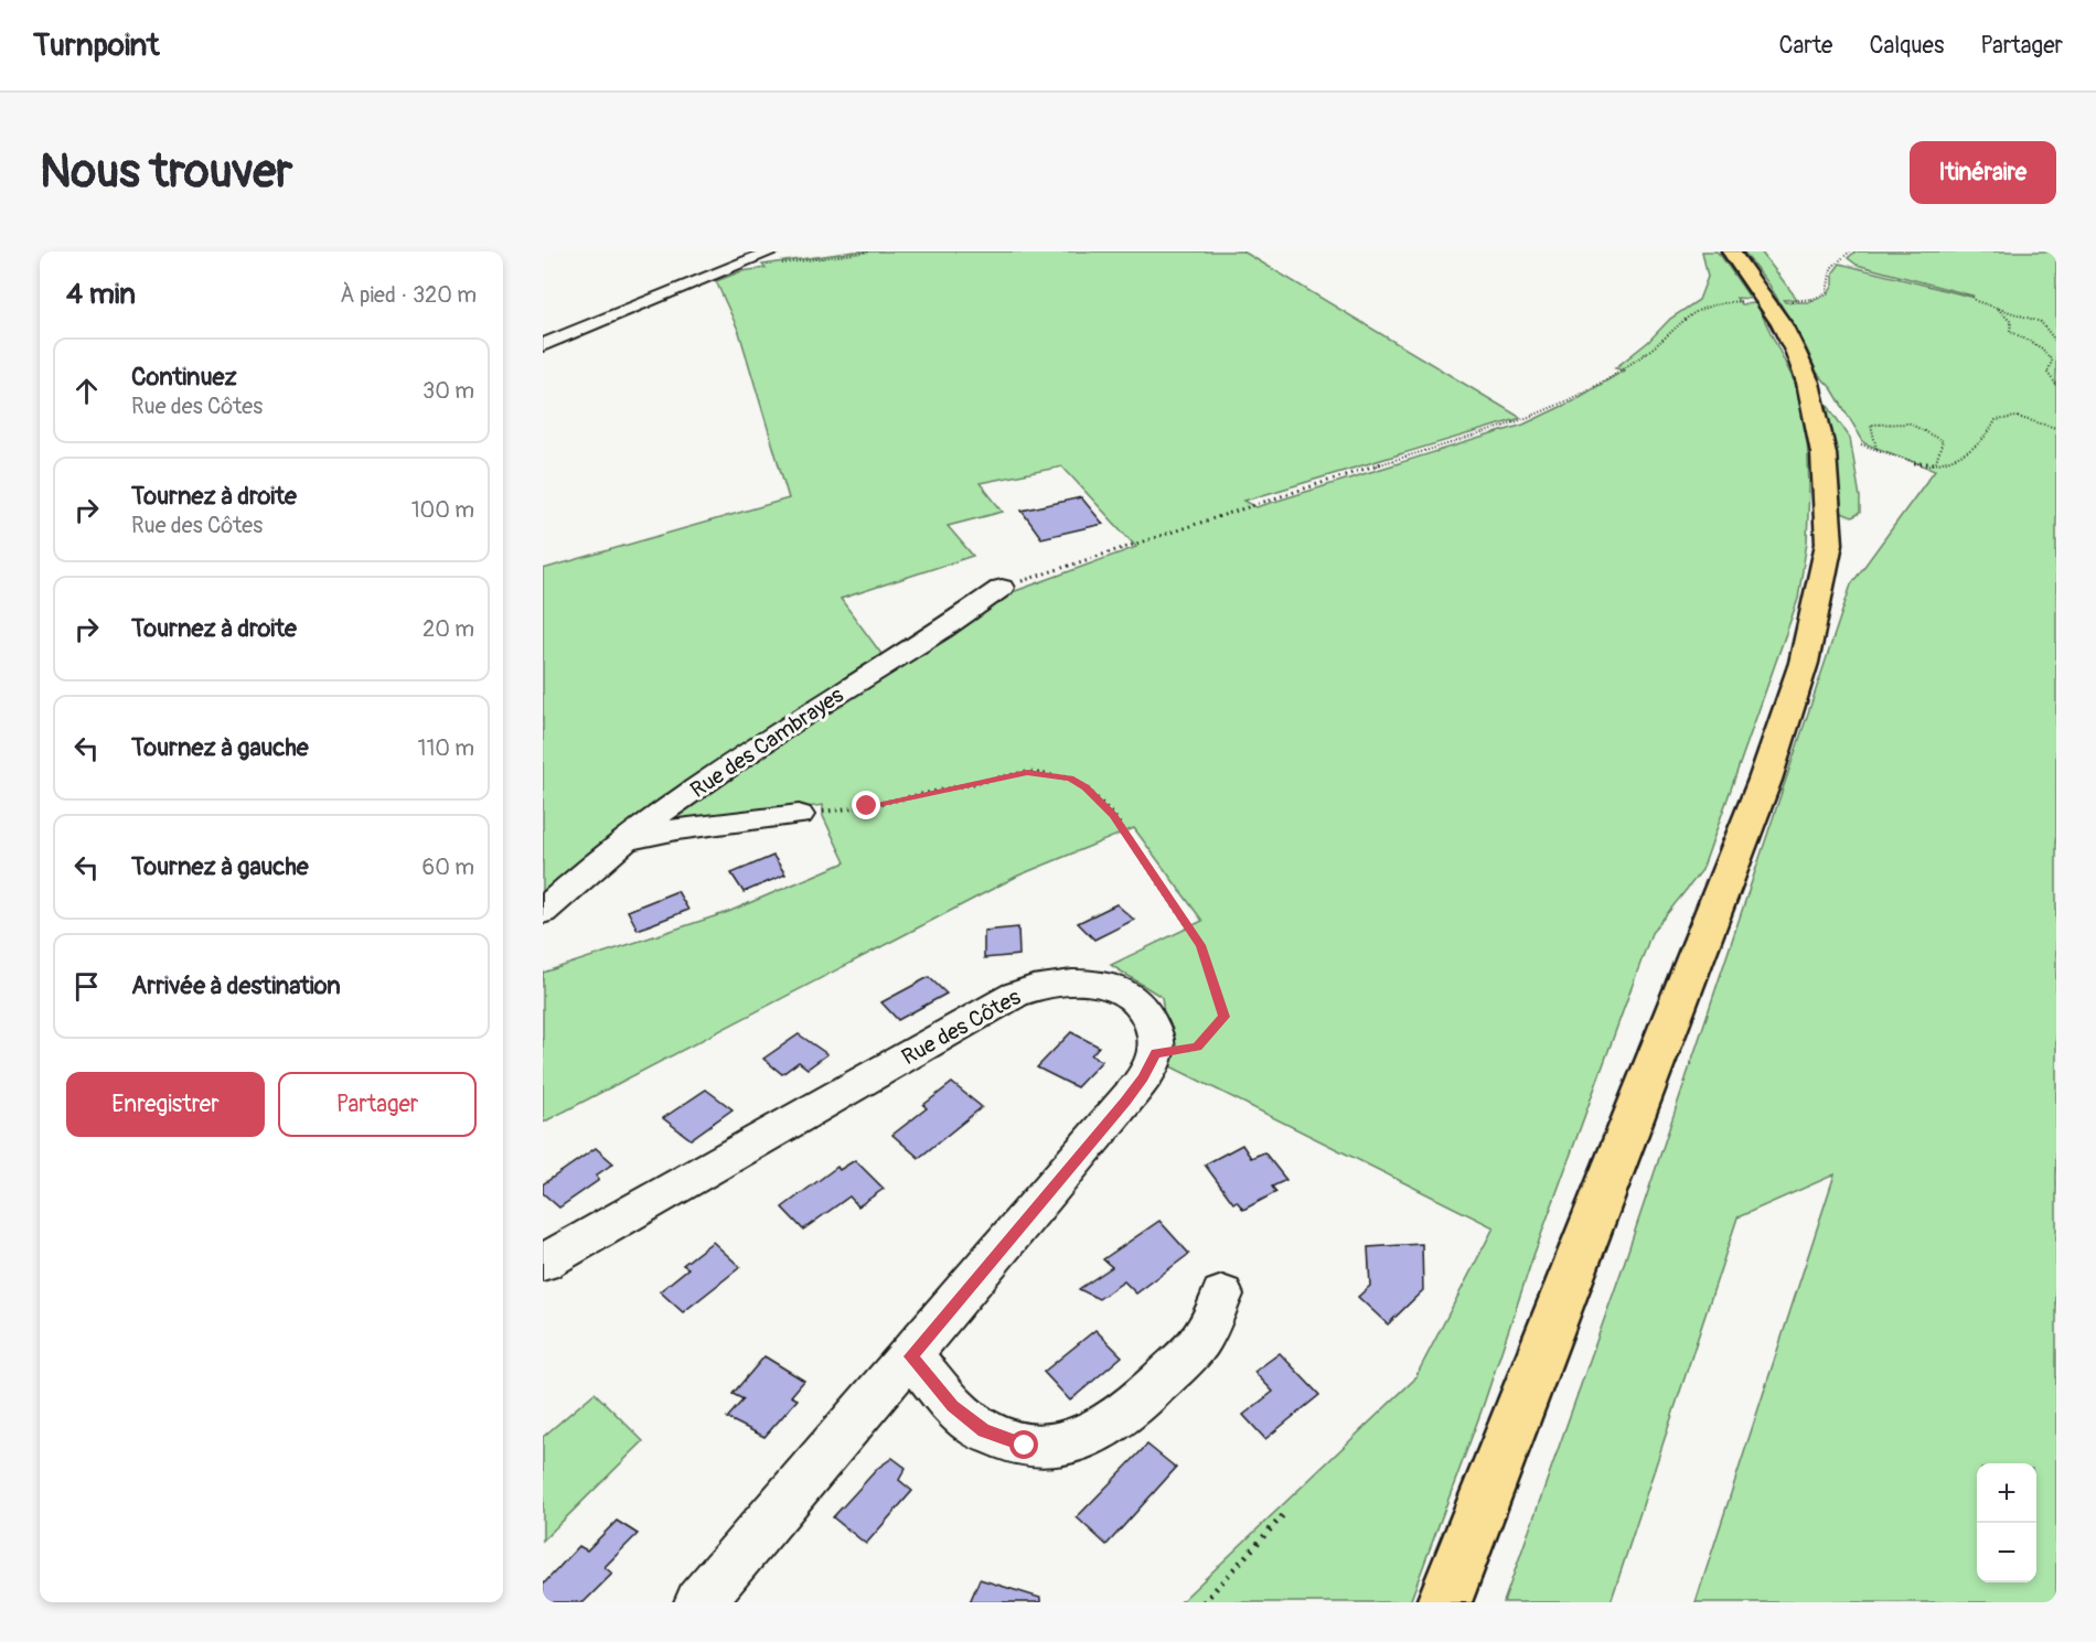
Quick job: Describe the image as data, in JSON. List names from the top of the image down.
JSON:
{
  "streets": {
    "street": ["Rue des Cambrayes", "Rue des Côtes"]
  },
  "page": {
    "header": "Turnpoint",
    "nav": ["Carte", "Calques", "Partager"],
    "buttons": [
      "Itinéraire",
      ["Enregistrer", "Partager"]
    ],
    "title": "Nous trouver",
    "heading": ["4 min", "À pied · 320 m"],
    "list": [
      ["Continuez", "Rue des Côtes", "30 m"],
      ["Tournez à droite", "Rue des Côtes", "100 m"],
      ["Tournez à droite", "20 m"],
      ["Tournez à gauche", "110 m"],
      ["Tournez à gauche", "60 m"],
      "Arrivée à destination"
    ],
    "map_buttons": ["+", "−"]
  }
}
